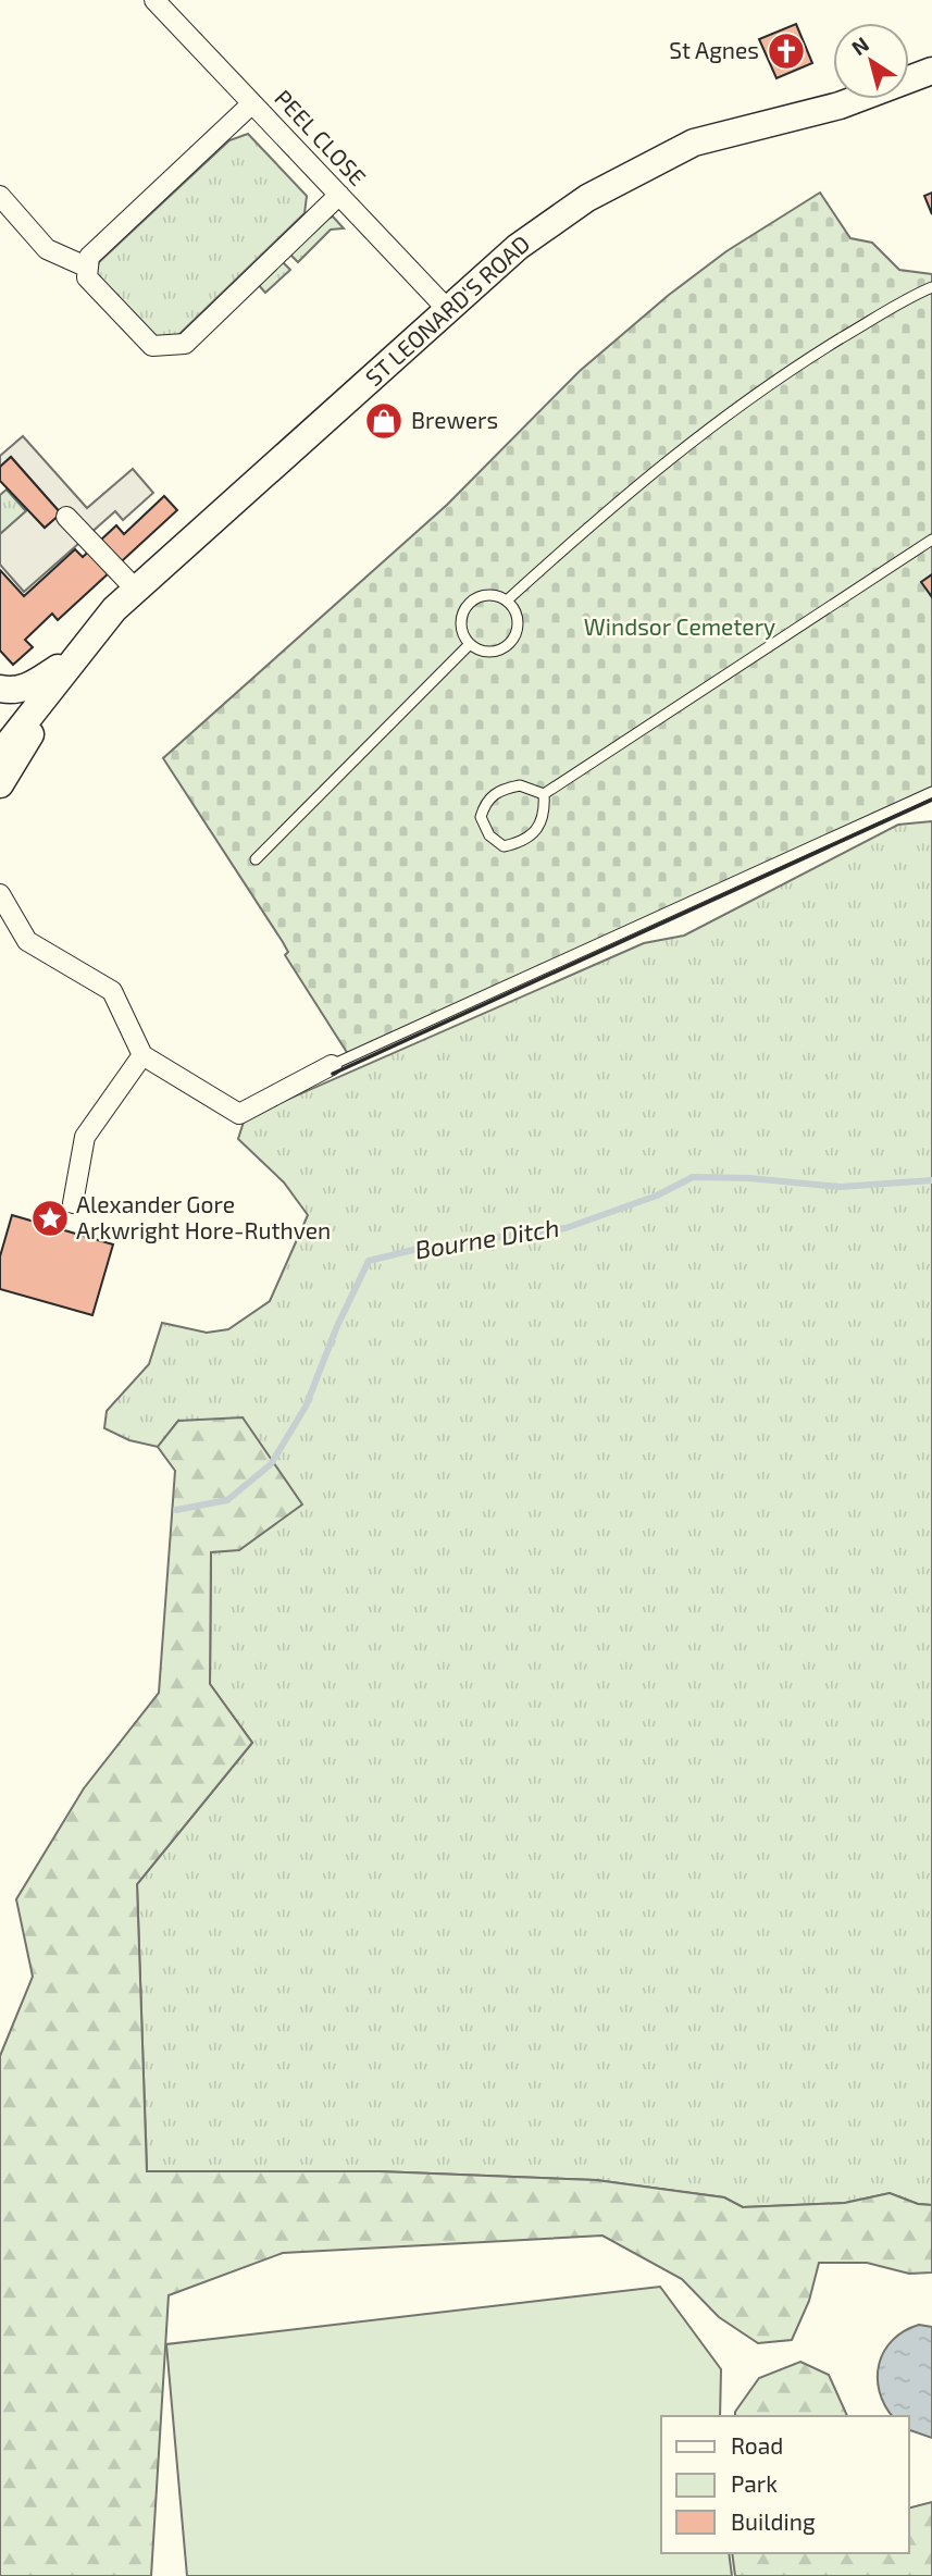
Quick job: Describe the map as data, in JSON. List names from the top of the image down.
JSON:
{
  "streets": {
    "main road": ["ST LEONARD'S ROAD"],
    "street": ["PEEL CLOSE"]
  },
  "crossings": [
    ["PEEL CLOSE", "ST LEONARD'S ROAD"]
  ],
  "water": ["Bourne Ditch"],
  "parks": ["Windsor Cemetery"],
  "places": {
    "church": ["St Agnes"],
    "shop": ["Brewers"],
    "place": ["Alexander Gore Arkwright Hore-Ruthven"]
  },
  "legend": ["Road", "Park", "Building"],
  "north": "top left"
}
